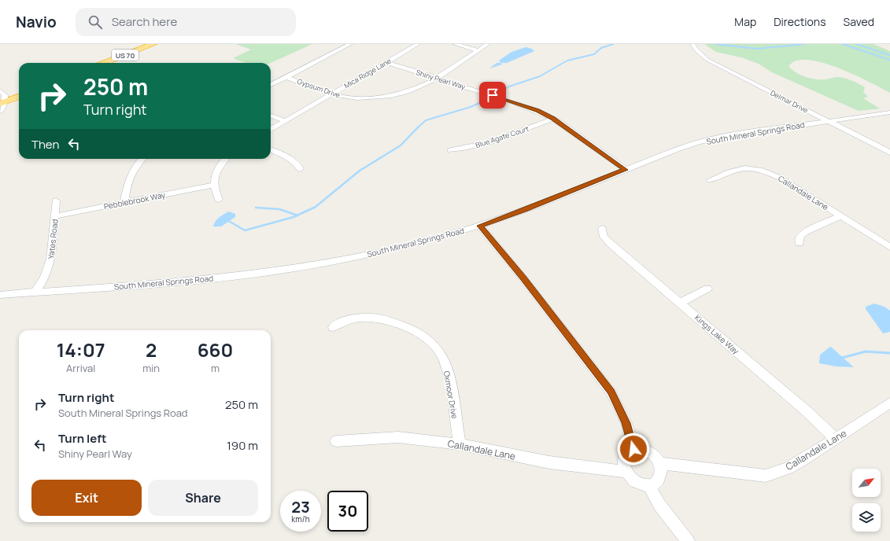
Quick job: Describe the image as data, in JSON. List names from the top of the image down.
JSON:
{
  "streets": {
    "highway": ["US 70"],
    "street": [
      "Mica Ridge Lane",
      "Shiny Pearl Way",
      "Gypsum Drive",
      "Delmar Drive",
      "South Mineral Springs Road",
      "Blue Agate Court",
      "Callandale Lane",
      "Pebblebrook Way",
      "Yates Road",
      "Kings Lake Way",
      "Oxmoor Drive"
    ]
  },
  "crossings": [
    ["Mica Ridge Lane", "Shiny Pearl Way"],
    ["Mica Ridge Lane", "Gypsum Drive"],
    ["Shiny Pearl Way", "Gypsum Drive"],
    ["Shiny Pearl Way", "South Mineral Springs Road"],
    ["Shiny Pearl Way", "Blue Agate Court"],
    ["Delmar Drive", "South Mineral Springs Road"],
    ["South Mineral Springs Road", "Yates Road"],
    ["Callandale Lane", "Kings Lake Way"],
    ["Callandale Lane", "Oxmoor Drive"],
    ["Pebblebrook Way", "Yates Road"]
  ],
  "north": "top right",
  "page": {
    "header": "Navio",
    "search": "Search here",
    "nav": ["Map", "Directions", "Saved"],
    "turn": ["250 m", "Turn right"],
    "then": "Then",
    "eta": [
      "14:07",
      "Arrival",
      "2",
      "min",
      "660",
      "m"
    ],
    "list": [
      {
        "name": "Turn right",
        "note": "South Mineral Springs Road",
        "value": "250 m"
      },
      {
        "name": "Turn left",
        "note": "Shiny Pearl Way",
        "value": "190 m"
      }
    ],
    "buttons": ["Exit", "Share"],
    "speed": "23 km/h",
    "limit": "30"
  }
}
